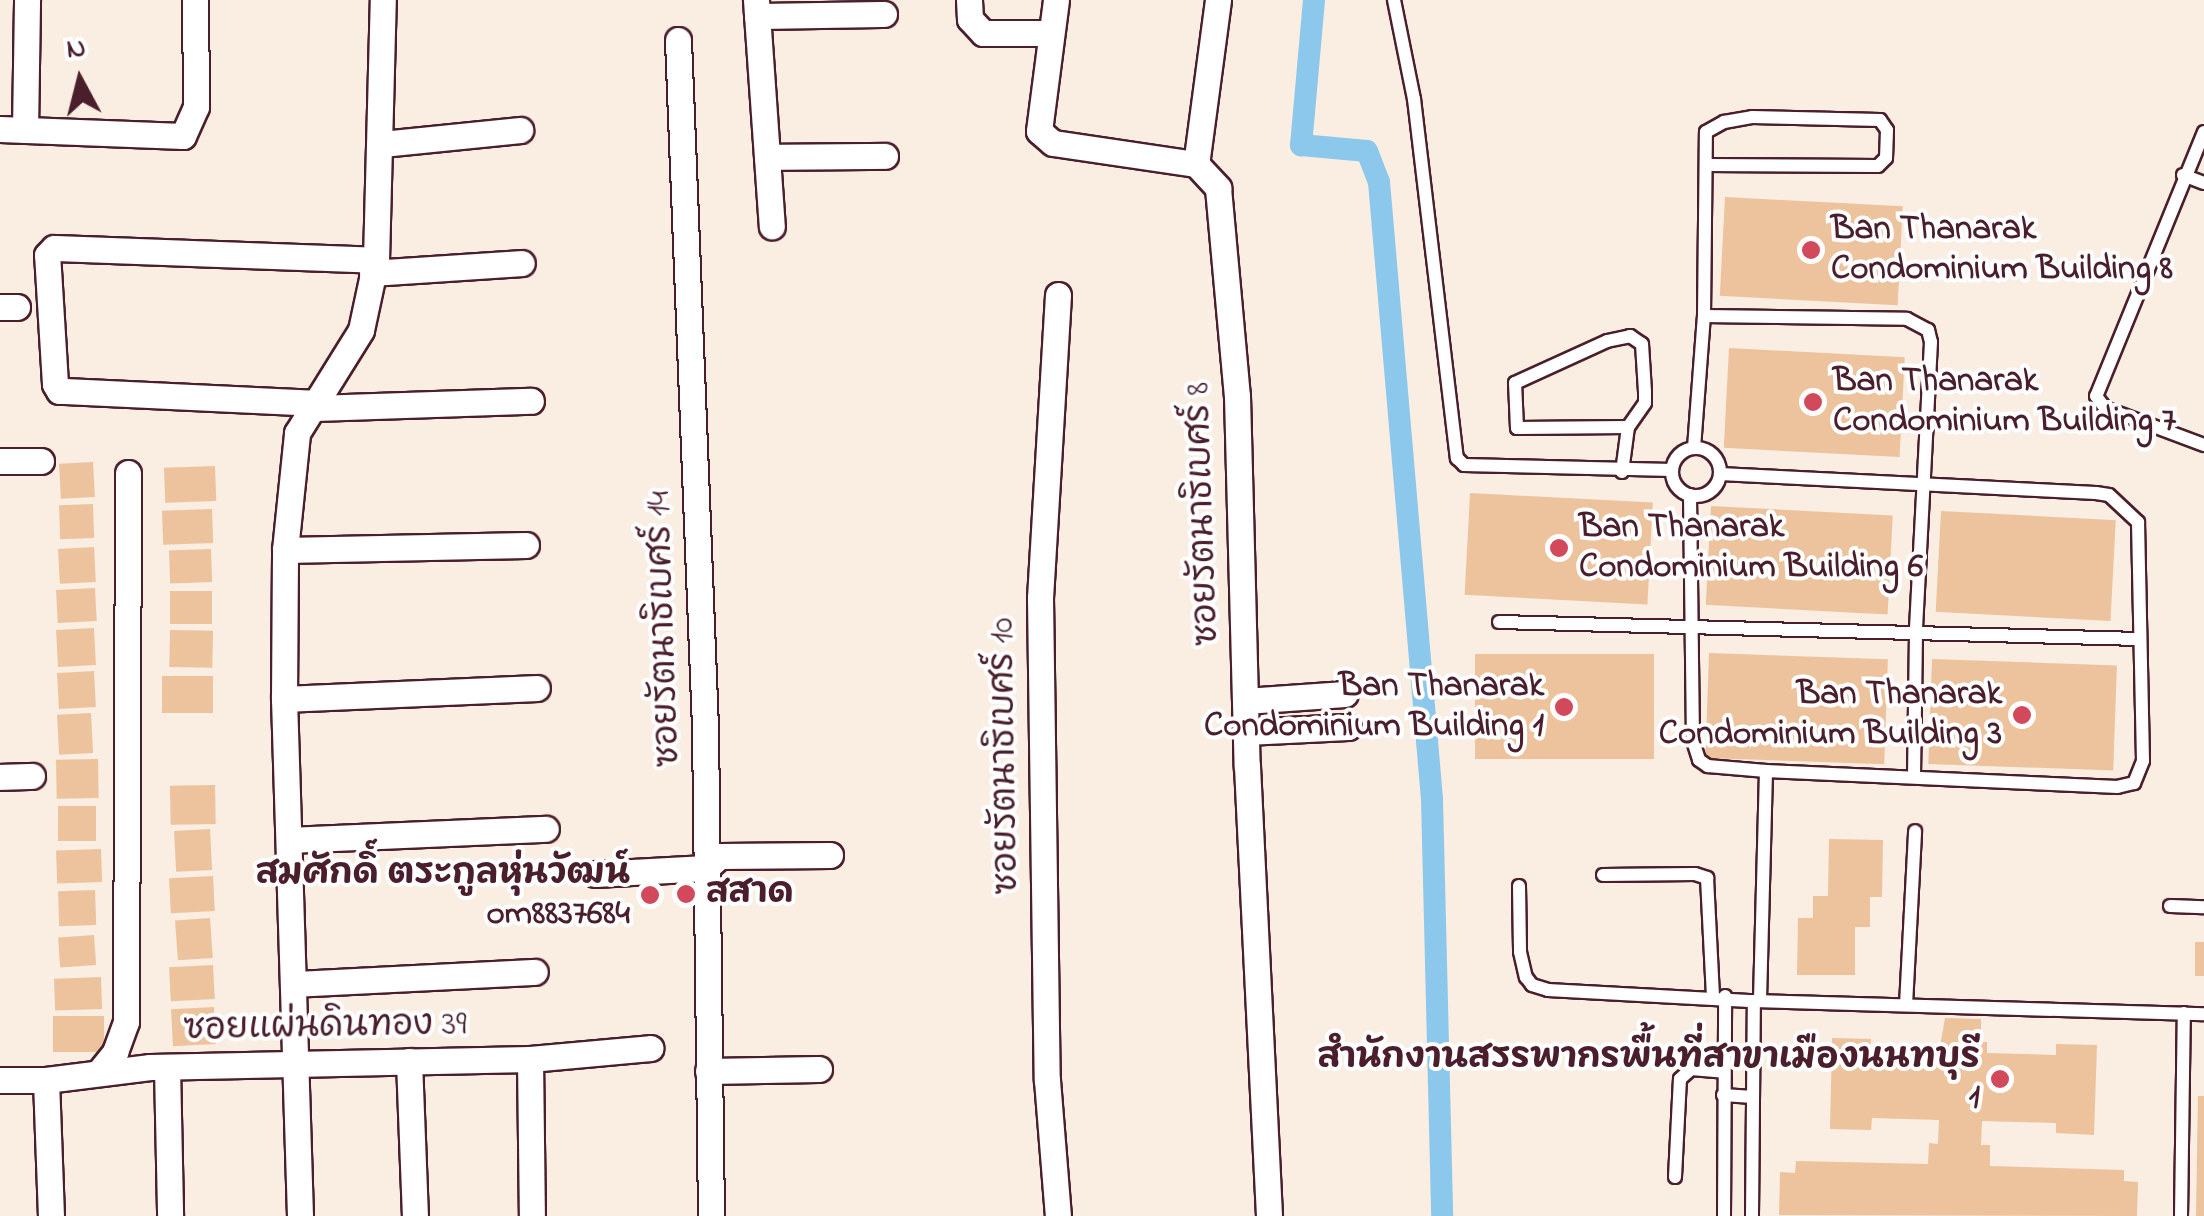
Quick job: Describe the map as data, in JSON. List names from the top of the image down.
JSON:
{
  "streets": {
    "street": [
      "ซอยรัตนาธิเบศร์ 8",
      "ซอยรัตนาธิเบศร์ 14",
      "ซอยรัตนาธิเบศร์ 10",
      "ซอยแผ่นดินทอง 39"
    ]
  },
  "places": [
    "Ban Thanarak Condominium Building 8",
    "Ban Thanarak Condominium Building 7",
    "Ban Thanarak Condominium Building 6",
    "Ban Thanarak Condominium Building 1",
    "Ban Thanarak Condominium Building 3",
    "สสาด",
    "สมศักดิ์ ตระกูลหุ่นวัฒน์ om8837684",
    "สำนักงานสรรพากรพื้นที่สาขาเมืองนนทบุรี 1"
  ],
  "north": "top"
}
